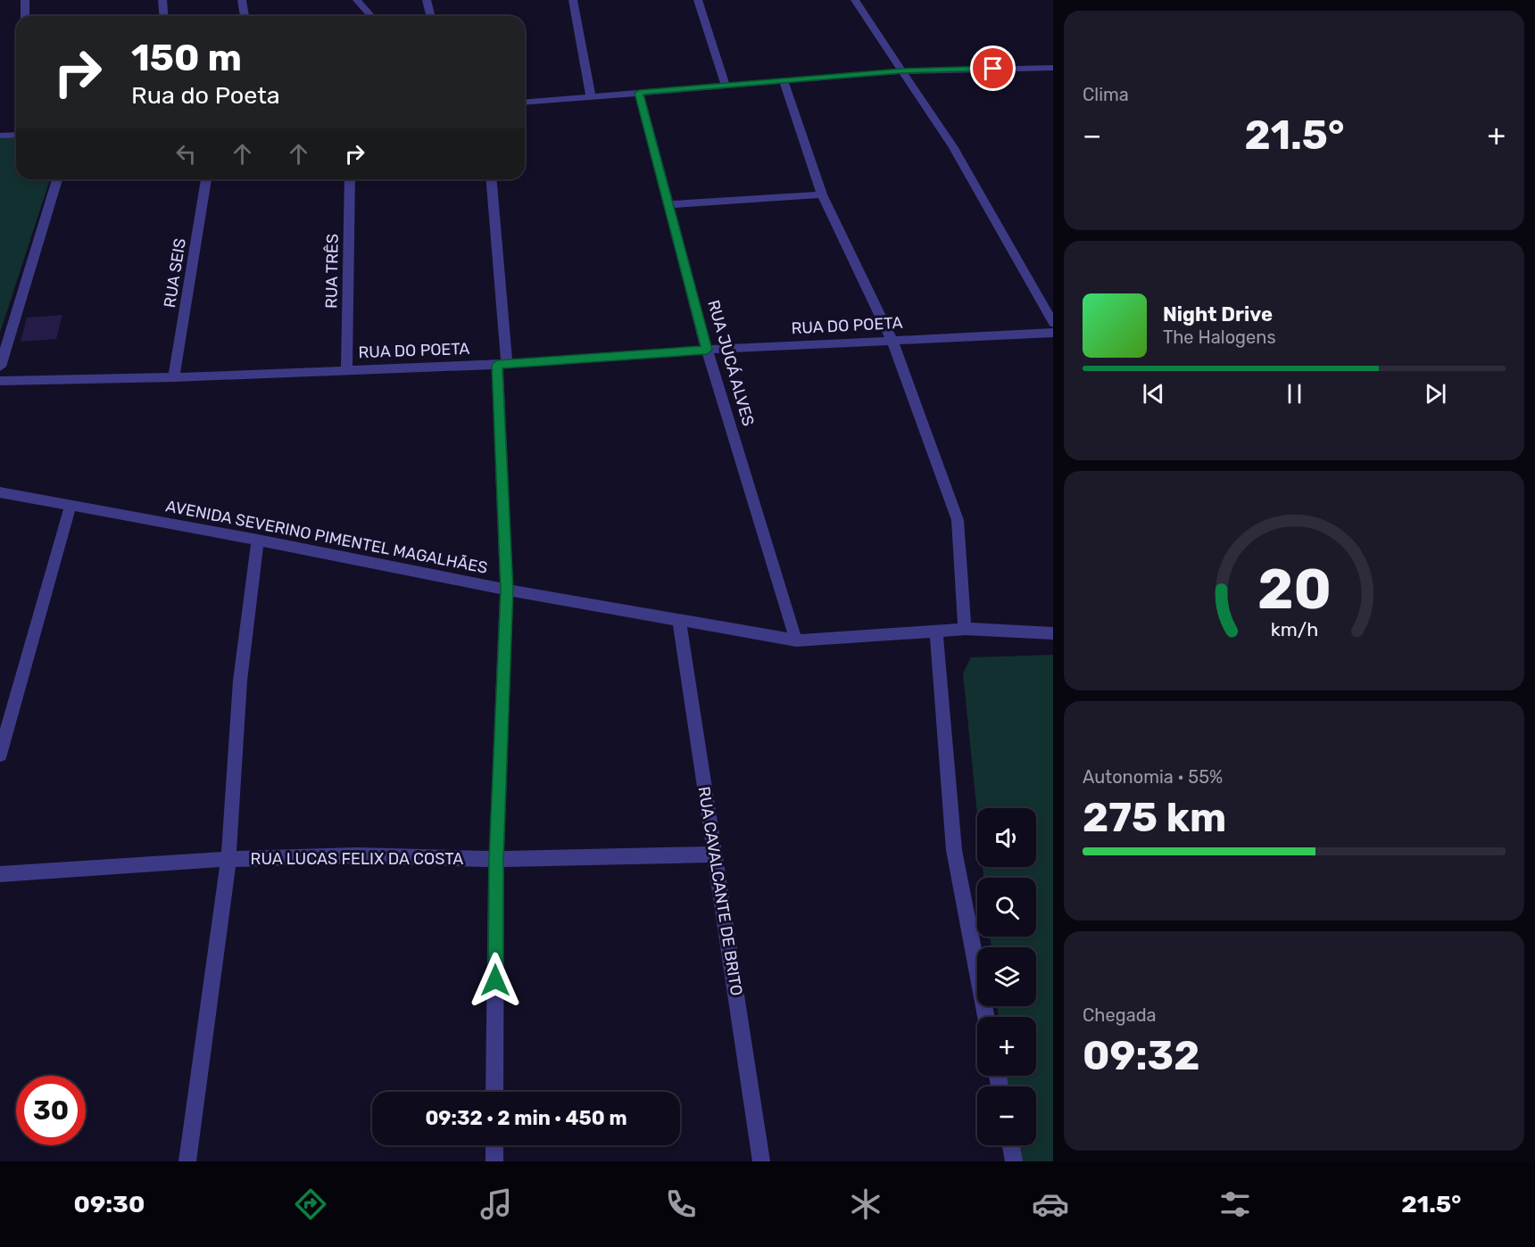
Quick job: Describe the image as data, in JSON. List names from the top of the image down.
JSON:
{
  "streets": {
    "street": [
      "RUA TRÊS",
      "RUA SEIS",
      "RUA DO POETA",
      "RUA JUCÁ ALVES",
      "AVENIDA SEVERINO PIMENTEL MAGALHÃES",
      "RUA LUCAS FELIX DA COSTA",
      "RUA CAVALCANTE DE BRITO"
    ]
  },
  "crossings": [
    ["RUA TRÊS", "RUA DO POETA"],
    ["RUA SEIS", "RUA DO POETA"],
    ["RUA DO POETA", "RUA JUCÁ ALVES"],
    ["RUA JUCÁ ALVES", "AVENIDA SEVERINO PIMENTEL MAGALHÃES"],
    ["AVENIDA SEVERINO PIMENTEL MAGALHÃES", "RUA CAVALCANTE DE BRITO"],
    ["RUA LUCAS FELIX DA COSTA", "RUA CAVALCANTE DE BRITO"]
  ],
  "page": {
    "tile": [
      "Clima",
      ["Autonomia · 55%", "275 km"],
      ["Chegada", "09:32"]
    ],
    "turn": ["150 m", "Rua do Poeta"],
    "heat": ["−", "21.5°", "+"],
    "song": ["Night Drive", "The Halogens"],
    "map_buttons": ["+", "−"],
    "limit": "30",
    "trip": "09:32 · 2 min · 450 m",
    "tabs": ["09:30", "21.5°"],
    "gauge": ["20", "km/h"]
  }
}
